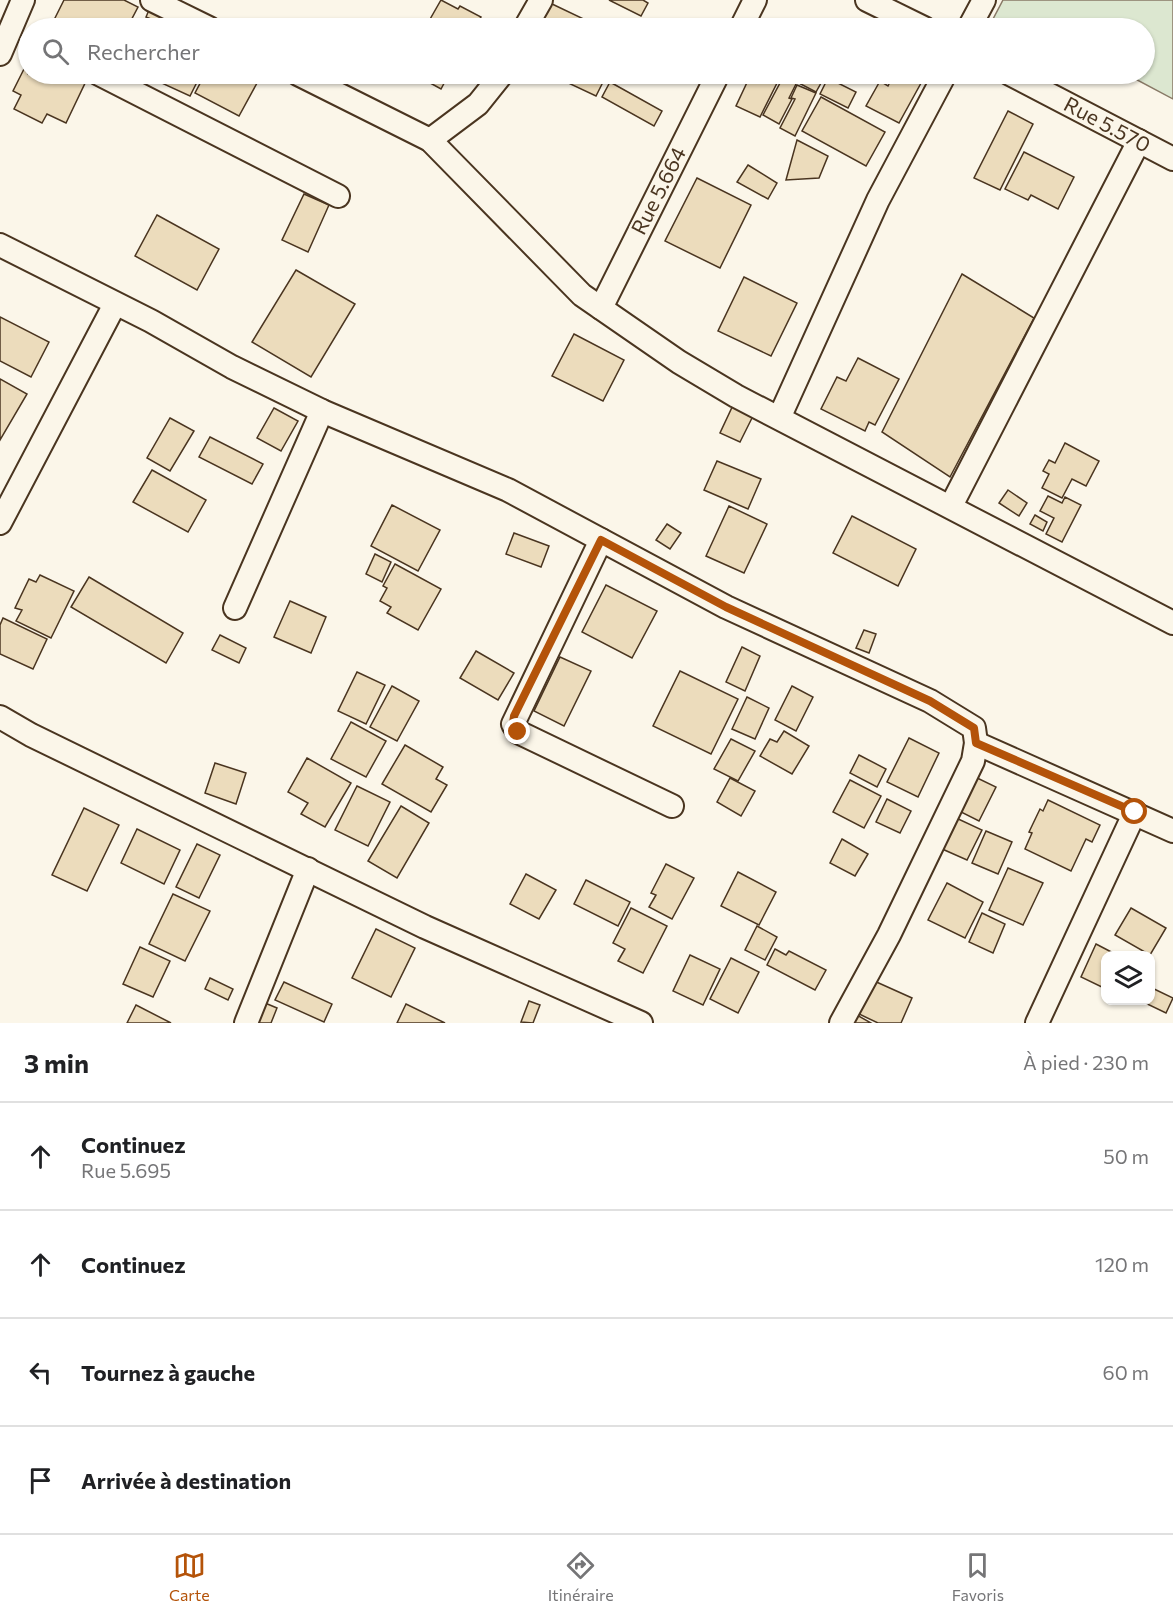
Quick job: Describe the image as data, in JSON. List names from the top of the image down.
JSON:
{
  "streets": {
    "street": ["Rue 5.570", "Rue 5.664"]
  },
  "page": {
    "search": "Rechercher",
    "heading": ["3 min", "À pied · 230 m"],
    "list": [
      ["Continuez", "Rue 5.695", "50 m"],
      ["Continuez", "120 m"],
      ["Tournez à gauche", "60 m"],
      "Arrivée à destination"
    ],
    "nav": ["Carte", "Itinéraire", "Favoris"]
  }
}
